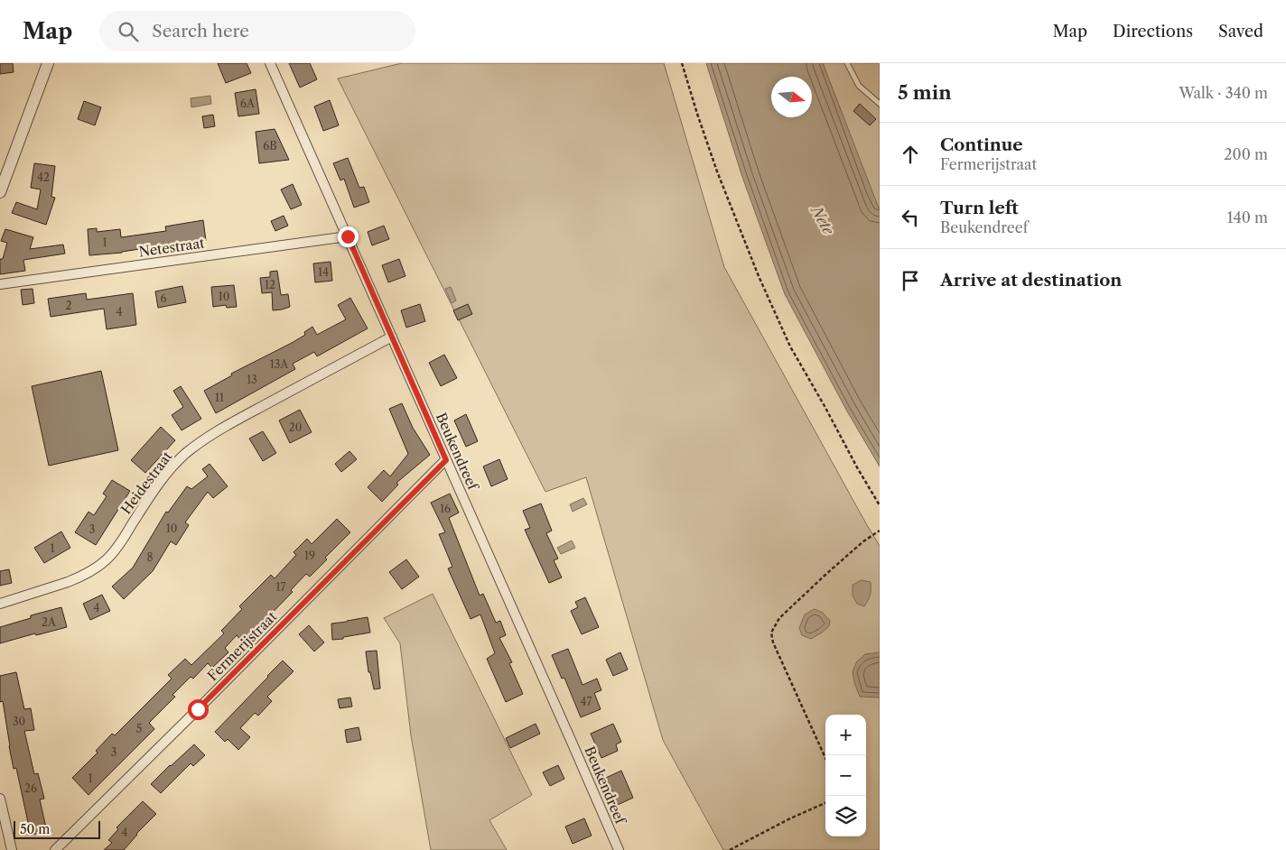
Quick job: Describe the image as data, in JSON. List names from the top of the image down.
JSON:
{
  "streets": {
    "street": [
      "Netestraat",
      "Beukendreef",
      "Heidestraat",
      "Fermerijstraat"
    ]
  },
  "crossings": [
    ["Netestraat", "Beukendreef"],
    ["Beukendreef", "Heidestraat"],
    ["Beukendreef", "Fermerijstraat"]
  ],
  "water": ["Nete"],
  "house_numbers": [
    "6A",
    "6B",
    "42",
    "1",
    "14",
    "12",
    "10",
    "6",
    "2",
    "4",
    "13A",
    "13",
    "11",
    "20",
    "16",
    "10",
    "3",
    "1",
    "19",
    "8",
    "17",
    "4",
    "2A",
    "47",
    "30",
    "5",
    "3",
    "1",
    "26",
    "4"
  ],
  "scale_bar": "50 m",
  "north": "right",
  "page": {
    "header": "Map",
    "search": "Search here",
    "nav": ["Map", "Directions", "Saved"],
    "heading": ["5 min", "Walk · 340 m"],
    "list": [
      ["Continue", "Fermerijstraat", "200 m"],
      ["Turn left", "Beukendreef", "140 m"],
      "Arrive at destination"
    ],
    "map_buttons": ["+", "−"],
    "scale": "50 m"
  }
}
